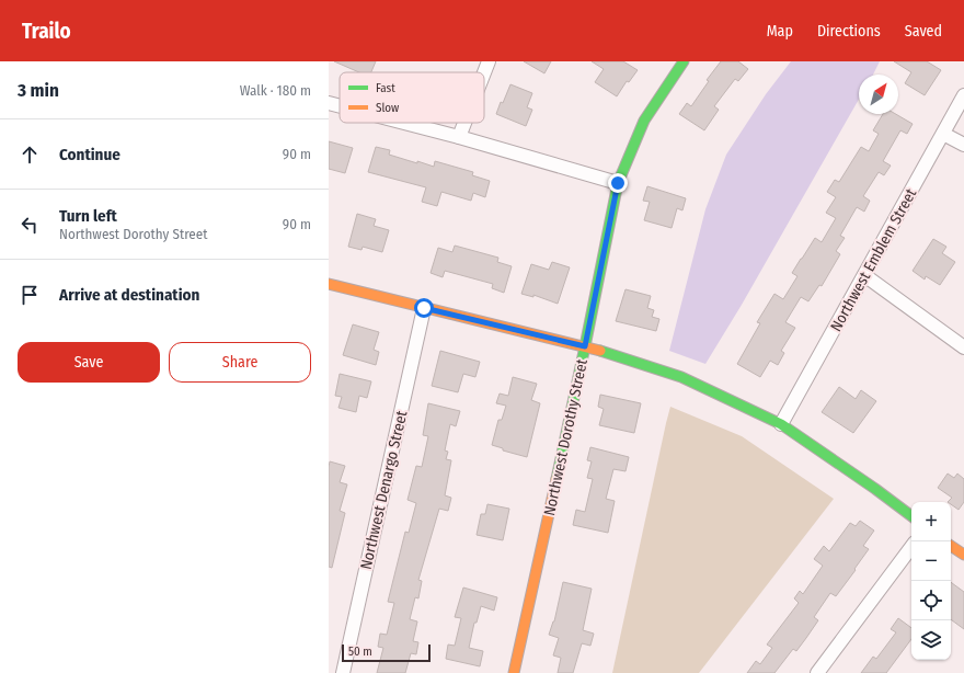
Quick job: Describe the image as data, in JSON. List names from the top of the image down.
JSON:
{
  "streets": {
    "street": ["Northwest Emblem Street", "Northwest Dorothy Street", "Northwest Denargo Street"]
  },
  "legend": ["Fast", "Slow"],
  "scale_bar": "50 m",
  "north": "top right",
  "page": {
    "header": "Trailo",
    "nav": ["Map", "Directions", "Saved"],
    "heading": ["3 min", "Walk · 180 m"],
    "list": [
      ["Continue", "90 m"],
      ["Turn left", "Northwest Dorothy Street", "90 m"],
      "Arrive at destination"
    ],
    "buttons": ["Save", "Share"],
    "map_buttons": ["+", "−"],
    "scale": "50 m"
  }
}
